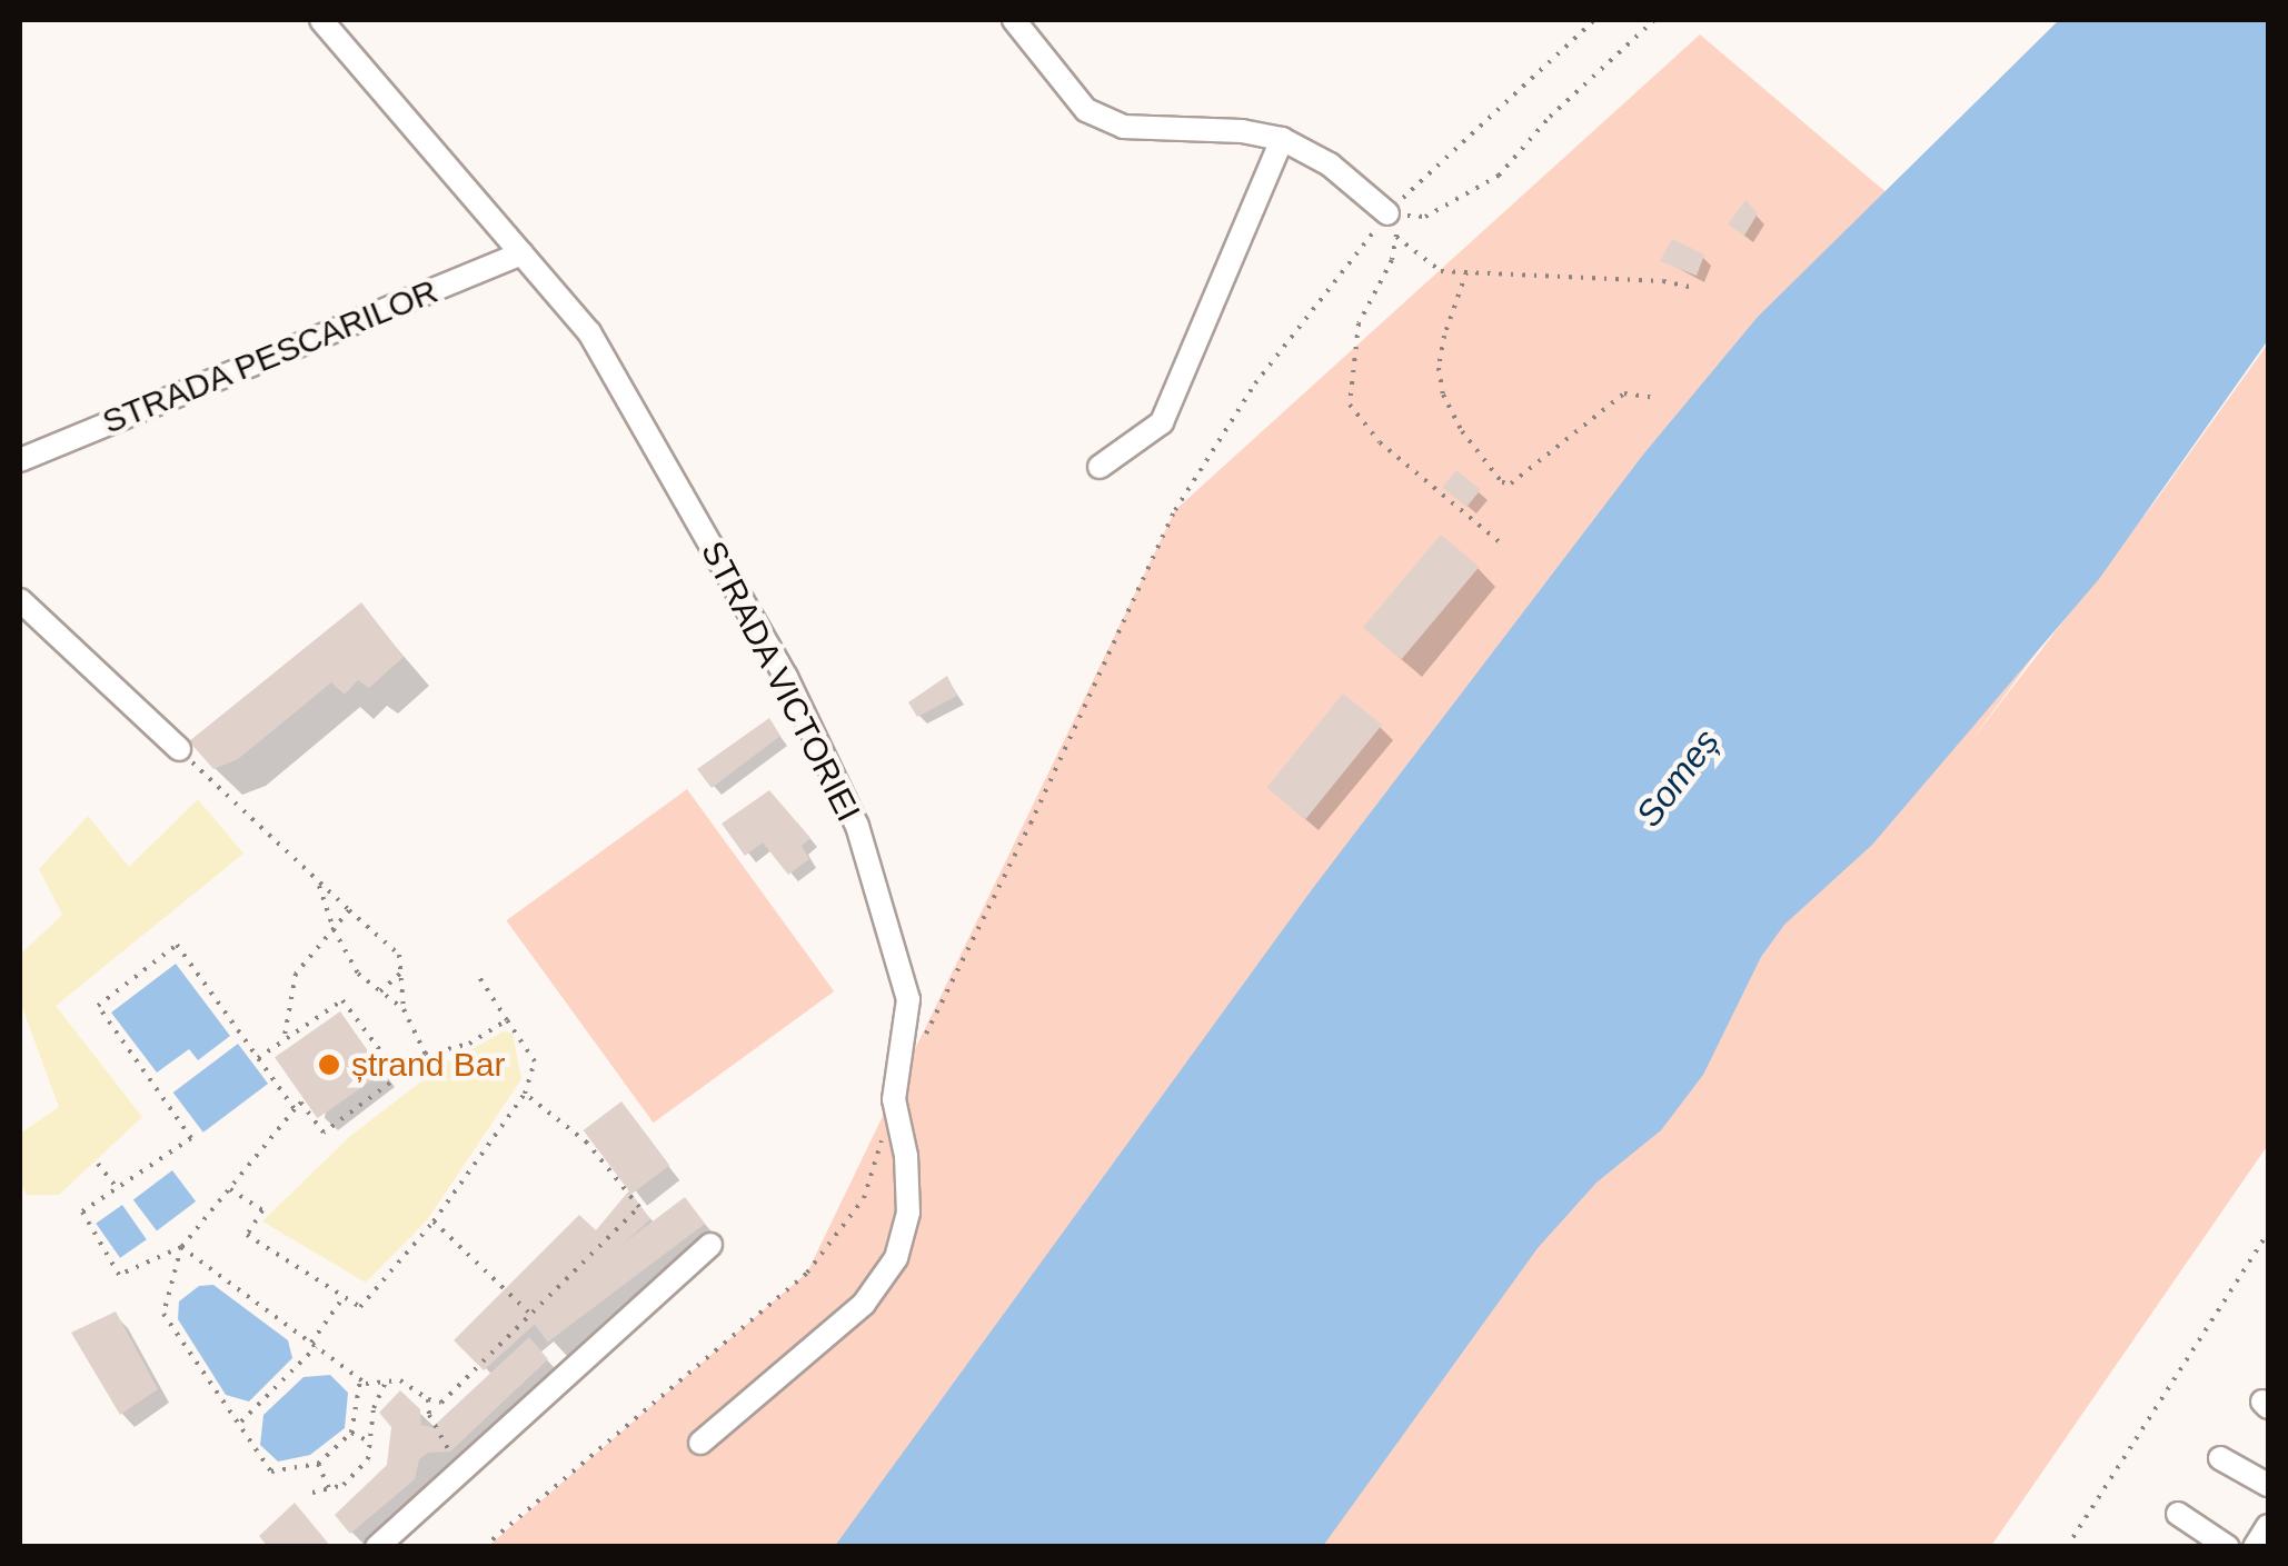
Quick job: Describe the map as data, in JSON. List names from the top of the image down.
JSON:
{
  "streets": {
    "street": ["STRADA PESCARILOR", "STRADA VICTORIEI"]
  },
  "crossings": [
    ["STRADA PESCARILOR", "STRADA VICTORIEI"]
  ],
  "water": ["Someș"],
  "places": ["ștrand Bar"]
}
